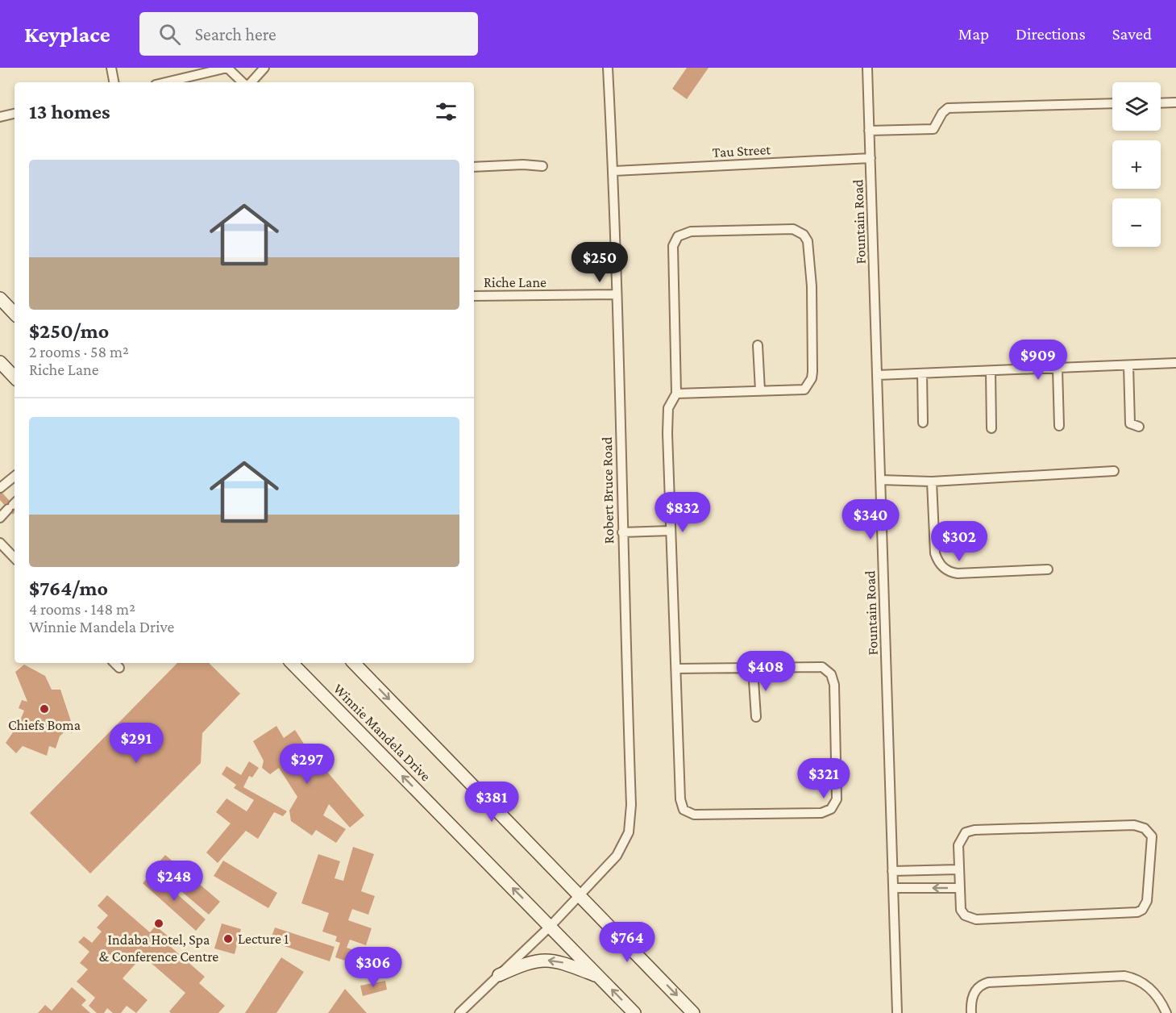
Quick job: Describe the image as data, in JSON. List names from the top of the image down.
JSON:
{
  "streets": {
    "main road": ["Winnie Mandela Drive"],
    "street": [
      "Tau Street",
      "Fountain Road",
      "Riche Lane",
      "Robert Bruce Road"
    ]
  },
  "crossings": [
    ["Tau Street", "Fountain Road"],
    ["Tau Street", "Robert Bruce Road"],
    ["Riche Lane", "Robert Bruce Road"],
    ["Robert Bruce Road", "Winnie Mandela Drive"]
  ],
  "places": ["Chiefs Boma", "Indaba Hotel, Spa & Conference Centre", "Lecture 1"],
  "page": {
    "header": "Keyplace",
    "search": "Search here",
    "nav": ["Map", "Directions", "Saved"],
    "map_buttons": ["+", "−"],
    "heading": "13 homes",
    "list": [
      {
        "name": "$250/mo",
        "note": "2 rooms · 58 m² · Riche Lane"
      },
      {
        "name": "$764/mo",
        "note": "4 rooms · 148 m² · Winnie Mandela Drive"
      }
    ],
    "price": [
      "$250",
      "$909",
      "$832",
      "$340",
      "$302",
      "$408",
      "$291",
      "$297",
      "$321",
      "$381",
      "$248",
      "$764",
      "$306"
    ]
  }
}
